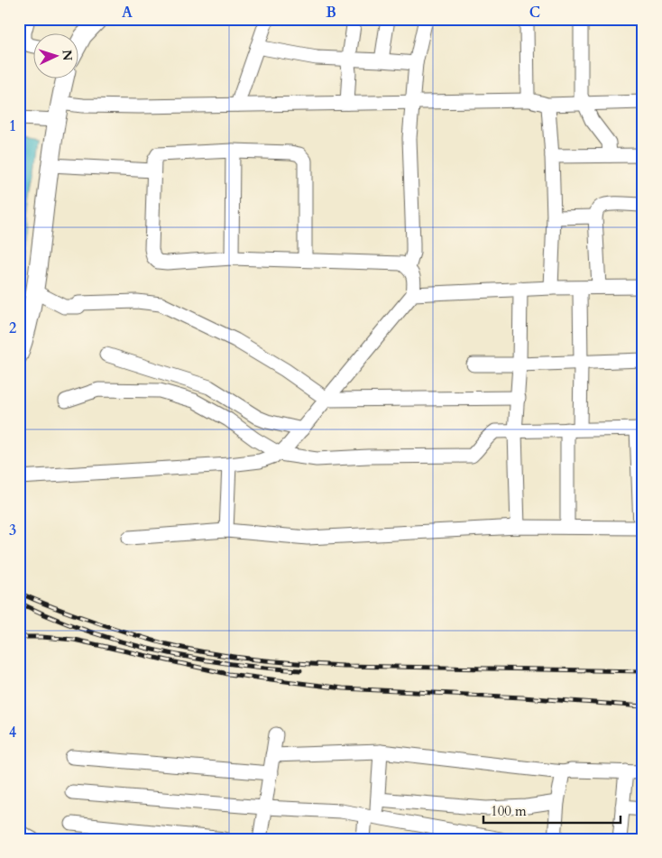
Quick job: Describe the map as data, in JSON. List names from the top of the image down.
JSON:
{
  "scale_bar": "100 m",
  "north": "right",
  "grid": {
    "columns": ["A", "B", "C"],
    "rows": [
      "1",
      "2",
      "3",
      "4"
    ]
  }
}
